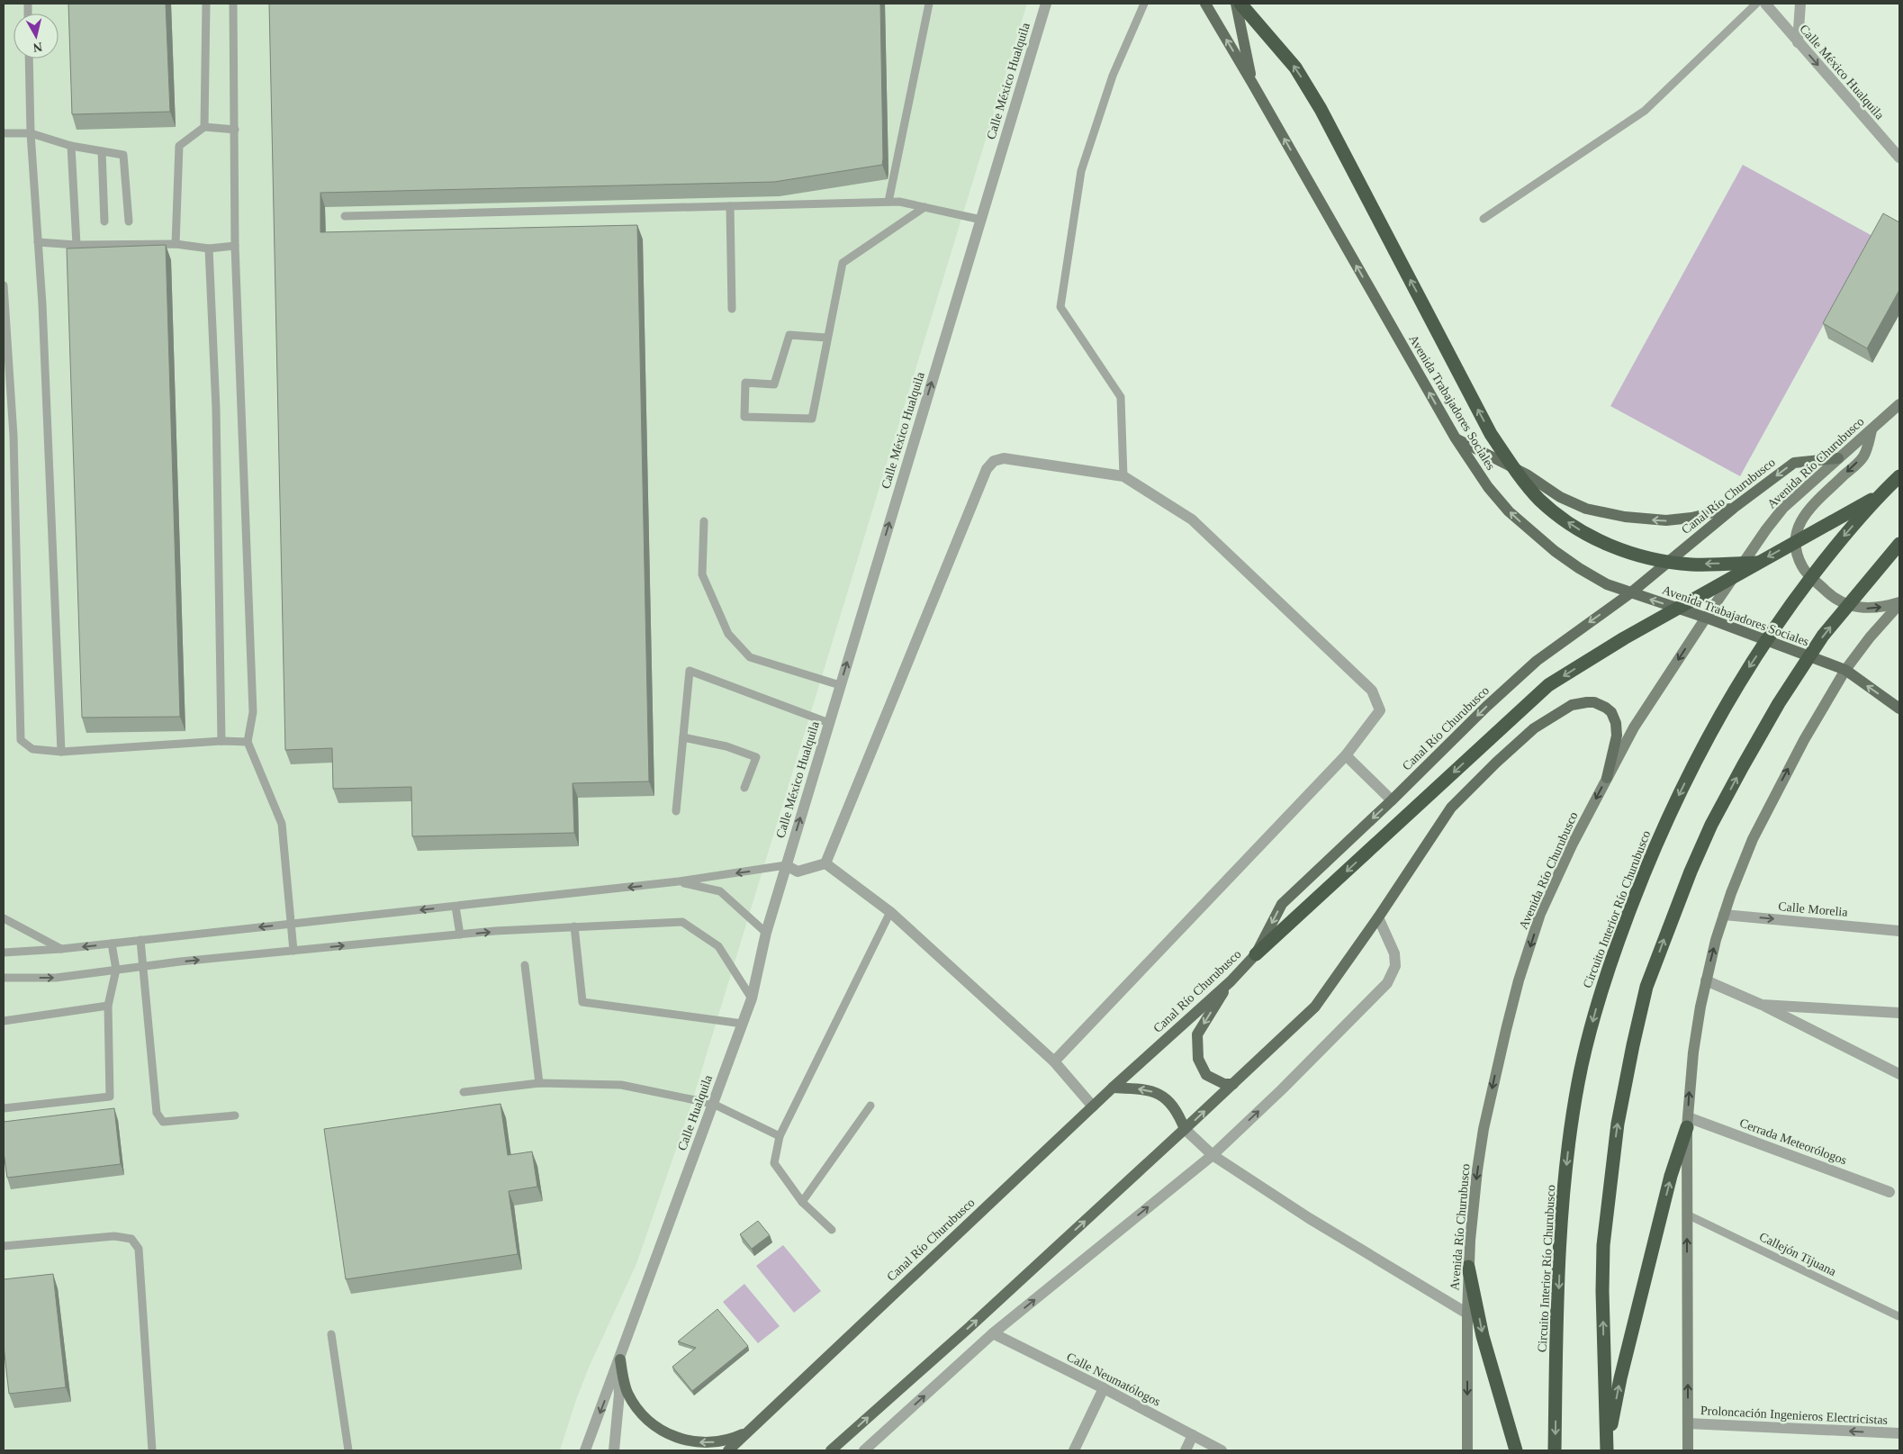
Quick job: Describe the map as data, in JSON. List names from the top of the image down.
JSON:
{
  "streets": {
    "highway": ["Circuito Interior Río Churubusco"],
    "main road": ["Avenida Trabajadores Sociales", "Avenida Río Churubusco", "Canal Río Churubusco"],
    "street": [
      "Calle México Hualquila",
      "Calle Morelia",
      "Calle Hualquila",
      "Cerrada Meteorólogos",
      "Calle Neumatólogos",
      "Proloncación Ingenieros Electricistas"
    ],
    "lane": ["Callejón Tijuana"]
  },
  "crossings": [
    ["Calle México Hualquila", "Calle Hualquila"],
    ["Avenida Trabajadores Sociales", "Avenida Río Churubusco"],
    ["Avenida Trabajadores Sociales", "Canal Río Churubusco"],
    ["Avenida Río Churubusco", "Canal Río Churubusco"]
  ],
  "one_way": [
    "Avenida Trabajadores Sociales",
    "Avenida Río Churubusco",
    "Canal Río Churubusco",
    "Proloncación Ingenieros Electricistas"
  ],
  "north": "bottom"
}
